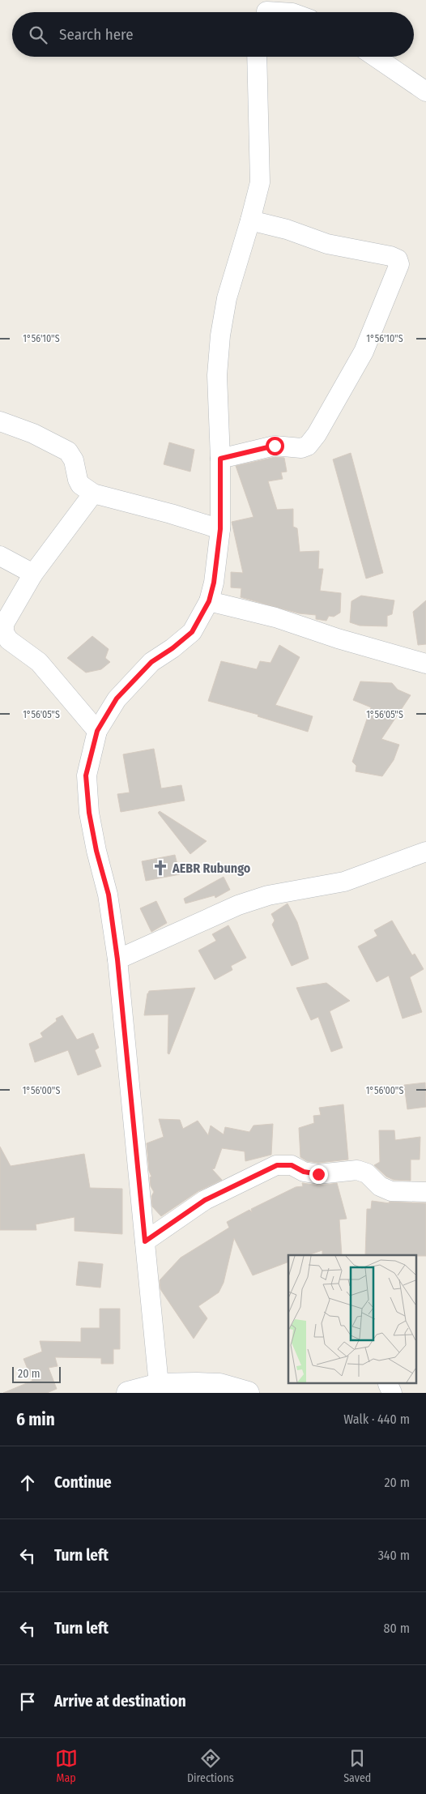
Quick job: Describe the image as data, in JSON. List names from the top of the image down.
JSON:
{
  "places": {
    "church": ["AEBR Rubungo"]
  },
  "scale_bar": "20 m",
  "page": {
    "search": "Search here",
    "scale": "20 m",
    "heading": ["6 min", "Walk · 440 m"],
    "list": [
      ["Continue", "20 m"],
      ["Turn left", "340 m"],
      ["Turn left", "80 m"],
      "Arrive at destination"
    ],
    "nav": ["Map", "Directions", "Saved"]
  },
  "coordinates": ["1°56'10\"S", "1°56'05\"S", "1°56'00\"S"]
}
